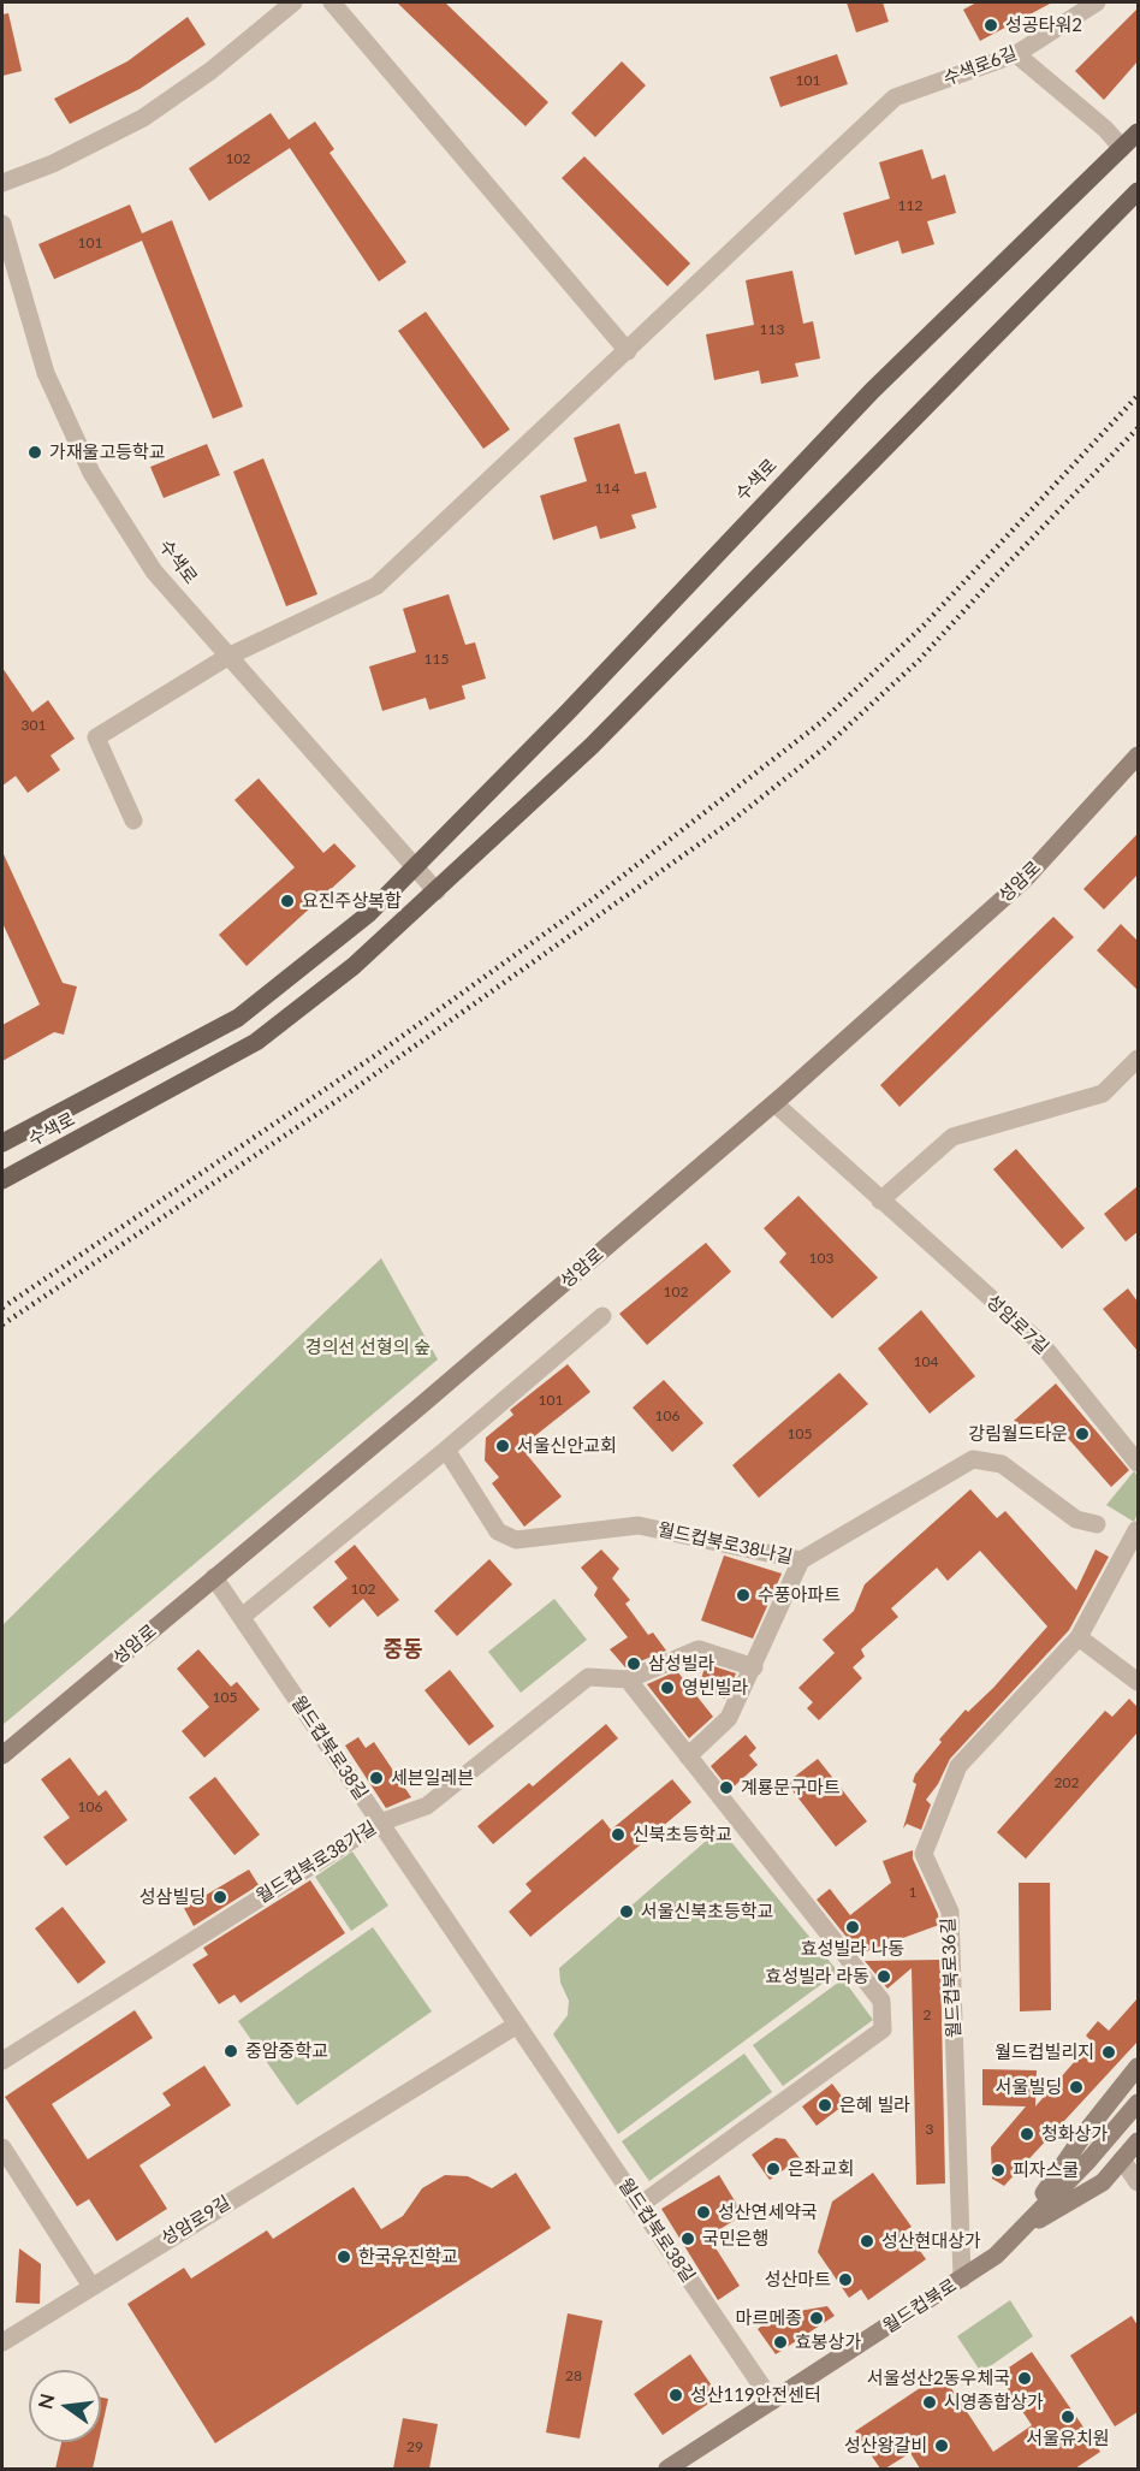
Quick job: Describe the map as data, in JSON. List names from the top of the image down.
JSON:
{
  "streets": {
    "main road": ["수색로", "성암로", "월드컵북로"],
    "street": [
      "수색로6길",
      "성암로7길",
      "월드컵북로38나길",
      "월드컵북로38길",
      "월드컵북로38가길",
      "월드컵북로36길",
      "성암로9길"
    ]
  },
  "crossings": [
    ["성암로", "성암로7길"],
    ["성암로", "월드컵북로38길"],
    ["월드컵북로38길", "월드컵북로38가길"],
    ["월드컵북로38길", "성암로9길"],
    ["월드컵북로38길", "월드컵북로"],
    ["월드컵북로36길", "월드컵북로"]
  ],
  "districts": ["중동"],
  "parks": ["경의선 선형의 숲"],
  "places": [
    "성공타워2",
    "가재울고등학교",
    "요진주상복합",
    "강림월드타운",
    "서울신안교회",
    "수풍아파트",
    "삼성빌라",
    "영빈빌라",
    "세븐일레븐",
    "계룡문구마트",
    "신북초등학교",
    "성삼빌딩",
    "서울신북초등학교",
    "효성빌라 나동",
    "효성빌라 라동",
    "중암중학교",
    "월드컵빌리지",
    "서울빌딩",
    "은혜 빌라",
    "청화상가",
    "은좌교회",
    "피자스쿨",
    "성산연세약국",
    "국민은행",
    "성산현대상가",
    "한국우진학교",
    "성산마트",
    "마르메종",
    "효봉상가",
    "서울성산2동우체국",
    "성산119안전센터",
    "시영종합상가",
    "서울유치원",
    "성산왕갈비"
  ],
  "house_numbers": [
    "101",
    "102",
    "112",
    "101",
    "113",
    "114",
    "115",
    "301",
    "103",
    "102",
    "104",
    "101",
    "106",
    "105",
    "102",
    "105",
    "202",
    "106",
    "1",
    "2",
    "3",
    "28",
    "29"
  ],
  "north": "left"
}
